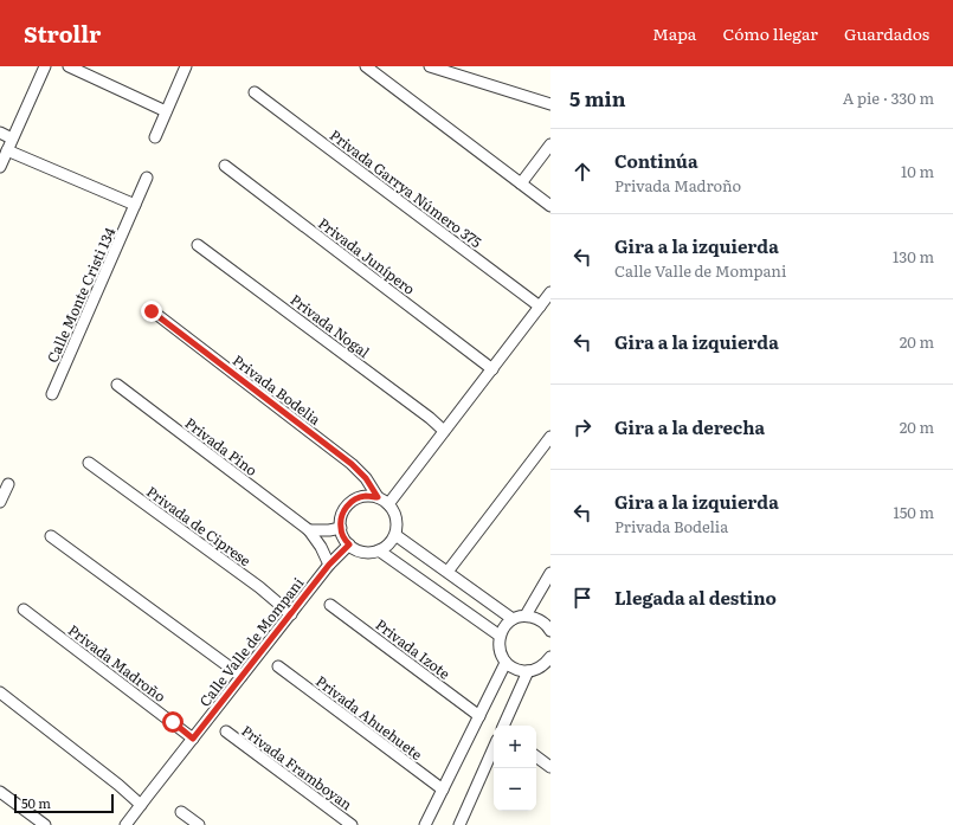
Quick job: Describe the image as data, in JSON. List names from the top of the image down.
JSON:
{
  "streets": {
    "street": [
      "Privada Garrya Número 375",
      "Privada Junípero",
      "Calle Monte Cristi 134",
      "Privada Nogal",
      "Privada Bodelia",
      "Privada Pino",
      "Privada de Ciprese",
      "Calle Valle de Mompani",
      "Privada Izote",
      "Privada Madroño",
      "Privada Ahuehuete",
      "Privada Framboyan"
    ]
  },
  "crossings": [
    ["Privada Bodelia", "Calle Valle de Mompani"],
    ["Privada Pino", "Calle Valle de Mompani"],
    ["Privada de Ciprese", "Calle Valle de Mompani"],
    ["Calle Valle de Mompani", "Privada Madroño"]
  ],
  "scale_bar": "50 m",
  "page": {
    "header": "Strollr",
    "nav": ["Mapa", "Cómo llegar", "Guardados"],
    "heading": ["5 min", "A pie · 330 m"],
    "list": [
      ["Continúa", "Privada Madroño", "10 m"],
      ["Gira a la izquierda", "Calle Valle de Mompani", "130 m"],
      ["Gira a la izquierda", "20 m"],
      ["Gira a la derecha", "20 m"],
      ["Gira a la izquierda", "Privada Bodelia", "150 m"],
      "Llegada al destino"
    ],
    "map_buttons": ["+", "−"],
    "scale": "50 m"
  }
}
